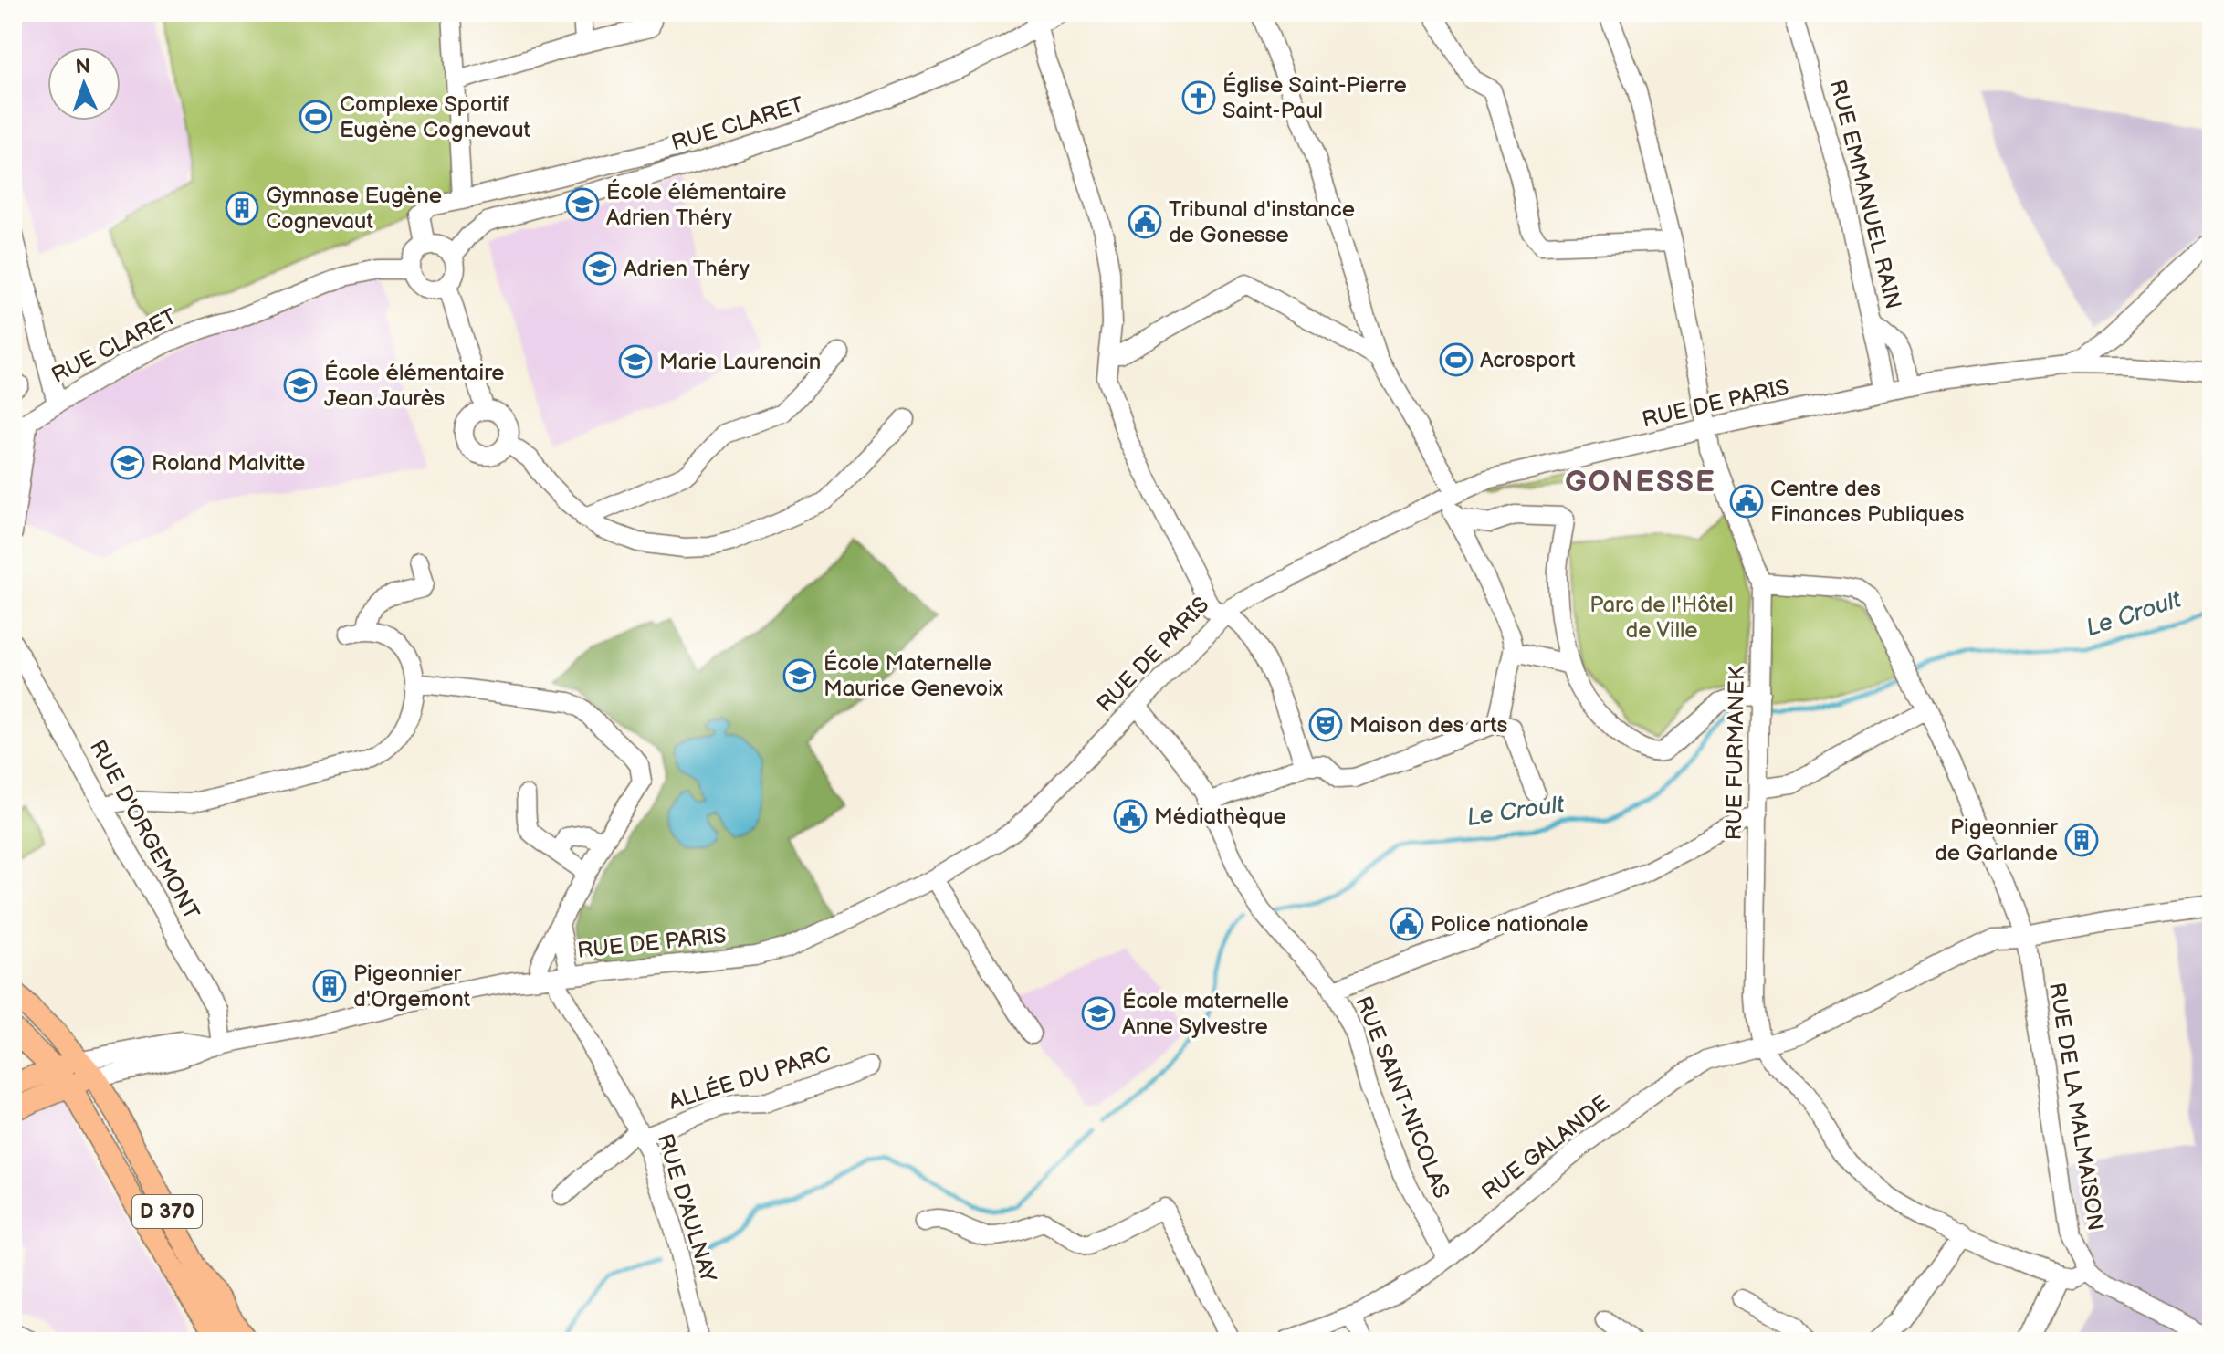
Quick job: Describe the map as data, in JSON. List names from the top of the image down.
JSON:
{
  "streets": {
    "main road": ["D 370"],
    "street": [
      "RUE CLARET",
      "RUE EMMANUEL RAIN",
      "RUE DE PARIS",
      "RUE FURMANEK",
      "RUE D'ORGEMONT",
      "ALLÉE DU PARC",
      "RUE SAINT-NICOLAS",
      "RUE DE LA MALMAISON",
      "RUE GALANDE",
      "RUE D'AULNAY"
    ]
  },
  "crossings": [
    ["RUE EMMANUEL RAIN", "RUE DE PARIS"],
    ["RUE DE PARIS", "RUE FURMANEK"],
    ["RUE DE PARIS", "RUE D'ORGEMONT"],
    ["RUE DE PARIS", "RUE SAINT-NICOLAS"],
    ["RUE DE PARIS", "RUE D'AULNAY"],
    ["RUE DE PARIS", "D 370"],
    ["RUE FURMANEK", "RUE DE LA MALMAISON"],
    ["RUE FURMANEK", "RUE GALANDE"],
    ["ALLÉE DU PARC", "RUE D'AULNAY"],
    ["RUE SAINT-NICOLAS", "RUE GALANDE"],
    ["RUE DE LA MALMAISON", "RUE GALANDE"]
  ],
  "districts": ["GONESSE"],
  "water": ["Le Croult"],
  "parks": ["Parc de l'Hôtel de Ville"],
  "places": {
    "church": ["Église Saint-Pierre Saint-Paul"],
    "sports": ["Complexe Sportif Eugène Cognevaut", "Acrosport"],
    "school or university": [
      "École élémentaire Adrien Théry",
      "Adrien Théry",
      "Marie Laurencin",
      "École élémentaire Jean Jaurès",
      "Roland Malvitte",
      "École Maternelle Maurice Genevoix",
      "École maternelle Anne Sylvestre"
    ],
    "building": ["Gymnase Eugène Cognevaut", "Pigeonnier de Garlande", "Pigeonnier d'Orgemont"],
    "public building": [
      "Tribunal d'instance de Gonesse",
      "Centre des Finances Publiques",
      "Médiathèque",
      "Police nationale"
    ],
    "theatre": ["Maison des arts"]
  },
  "north": "top"
}
